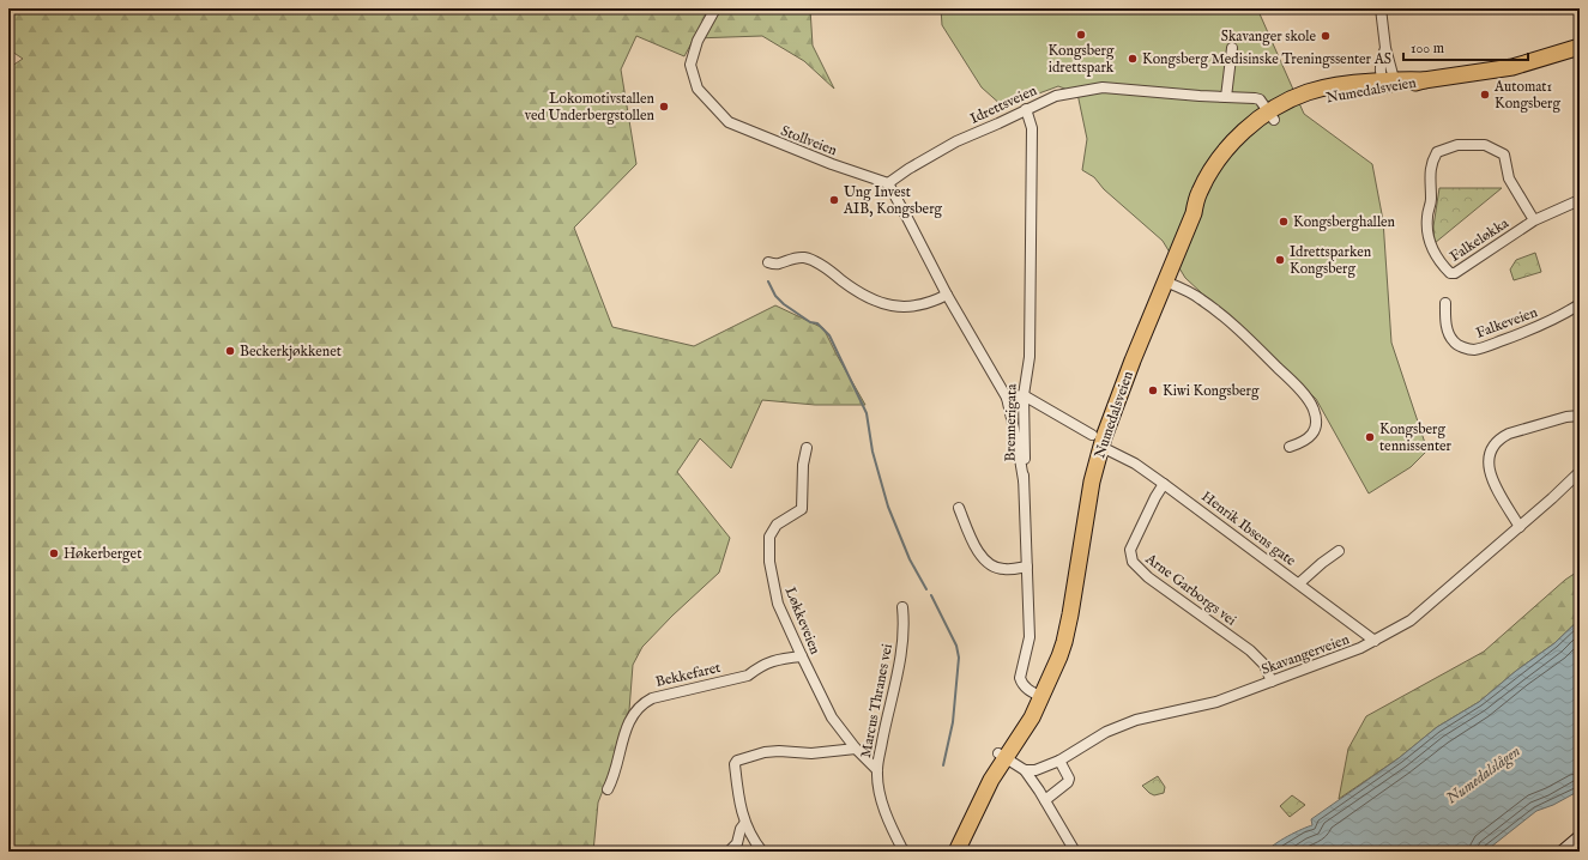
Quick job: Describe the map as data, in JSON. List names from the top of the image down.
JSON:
{
  "streets": {
    "main road": ["Numedalsveien"],
    "street": [
      "Idrettsveien",
      "Stollveien",
      "Falkeløkka",
      "Falkeveien",
      "Brennerigata",
      "Henrik Ibsens gate",
      "Arne Garborgs vei",
      "Løkkeveien",
      "Skavangerveien",
      "Bekkefaret",
      "Marcus Thranes vei"
    ]
  },
  "crossings": [
    ["Numedalsveien", "Idrettsveien"],
    ["Numedalsveien", "Brennerigata"],
    ["Numedalsveien", "Henrik Ibsens gate"],
    ["Idrettsveien", "Stollveien"],
    ["Idrettsveien", "Brennerigata"],
    ["Brennerigata", "Henrik Ibsens gate"],
    ["Henrik Ibsens gate", "Arne Garborgs vei"],
    ["Henrik Ibsens gate", "Skavangerveien"],
    ["Arne Garborgs vei", "Skavangerveien"],
    ["Løkkeveien", "Bekkefaret"],
    ["Løkkeveien", "Marcus Thranes vei"]
  ],
  "water": ["Numedalslågen"],
  "places": [
    "Kongsberg idrettspark",
    "Skavanger skole",
    "Kongsberg Medisinske Treningssenter AS",
    "Automat1 Kongsberg",
    "Lokomotivstallen ved Underbergstollen",
    "Ung Invest AIB, Kongsberg",
    "Kongsberghallen",
    "Idrettsparken Kongsberg",
    "Beckerkjøkkenet",
    "Kiwi Kongsberg",
    "Kongsberg tennissenter",
    "Høkerberget"
  ],
  "scale_bar": "100 m"
}
